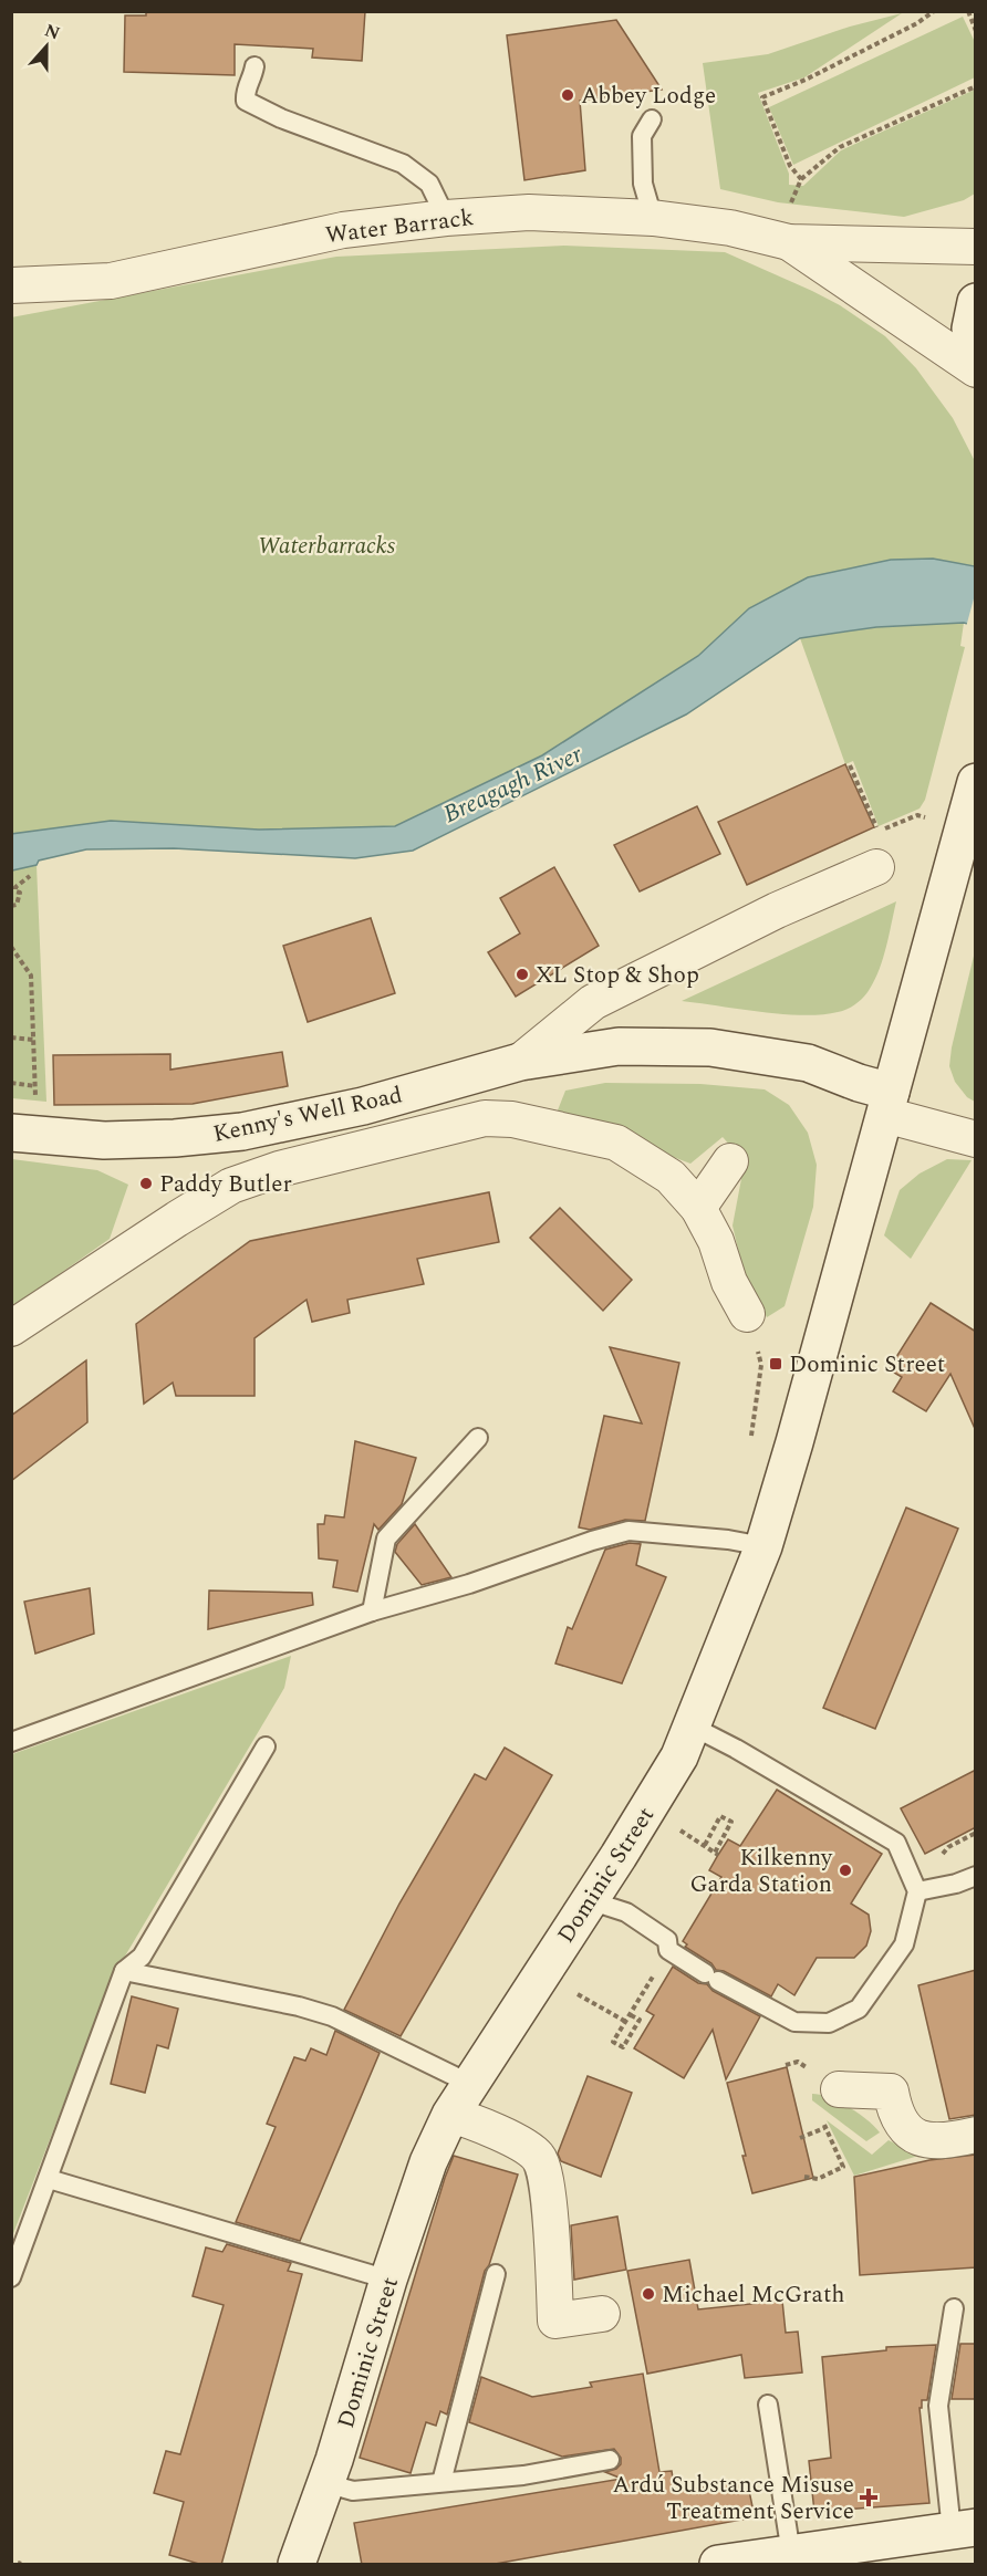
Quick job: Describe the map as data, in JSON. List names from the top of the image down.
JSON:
{
  "streets": {
    "street": ["Water Barrack", "Kenny's Well Road", "Dominic Street"]
  },
  "crossings": [
    ["Kenny's Well Road", "Dominic Street"]
  ],
  "water": ["Breagagh River"],
  "parks": ["Waterbarracks"],
  "places": {
    "other": [
      "Abbey Lodge",
      "XL Stop & Shop",
      "Paddy Butler",
      "Kilkenny Garda Station",
      "Michael McGrath"
    ],
    "transit": ["Dominic Street"],
    "health": ["Ardú Substance Misuse Treatment Service"]
  },
  "north": "top"
}
